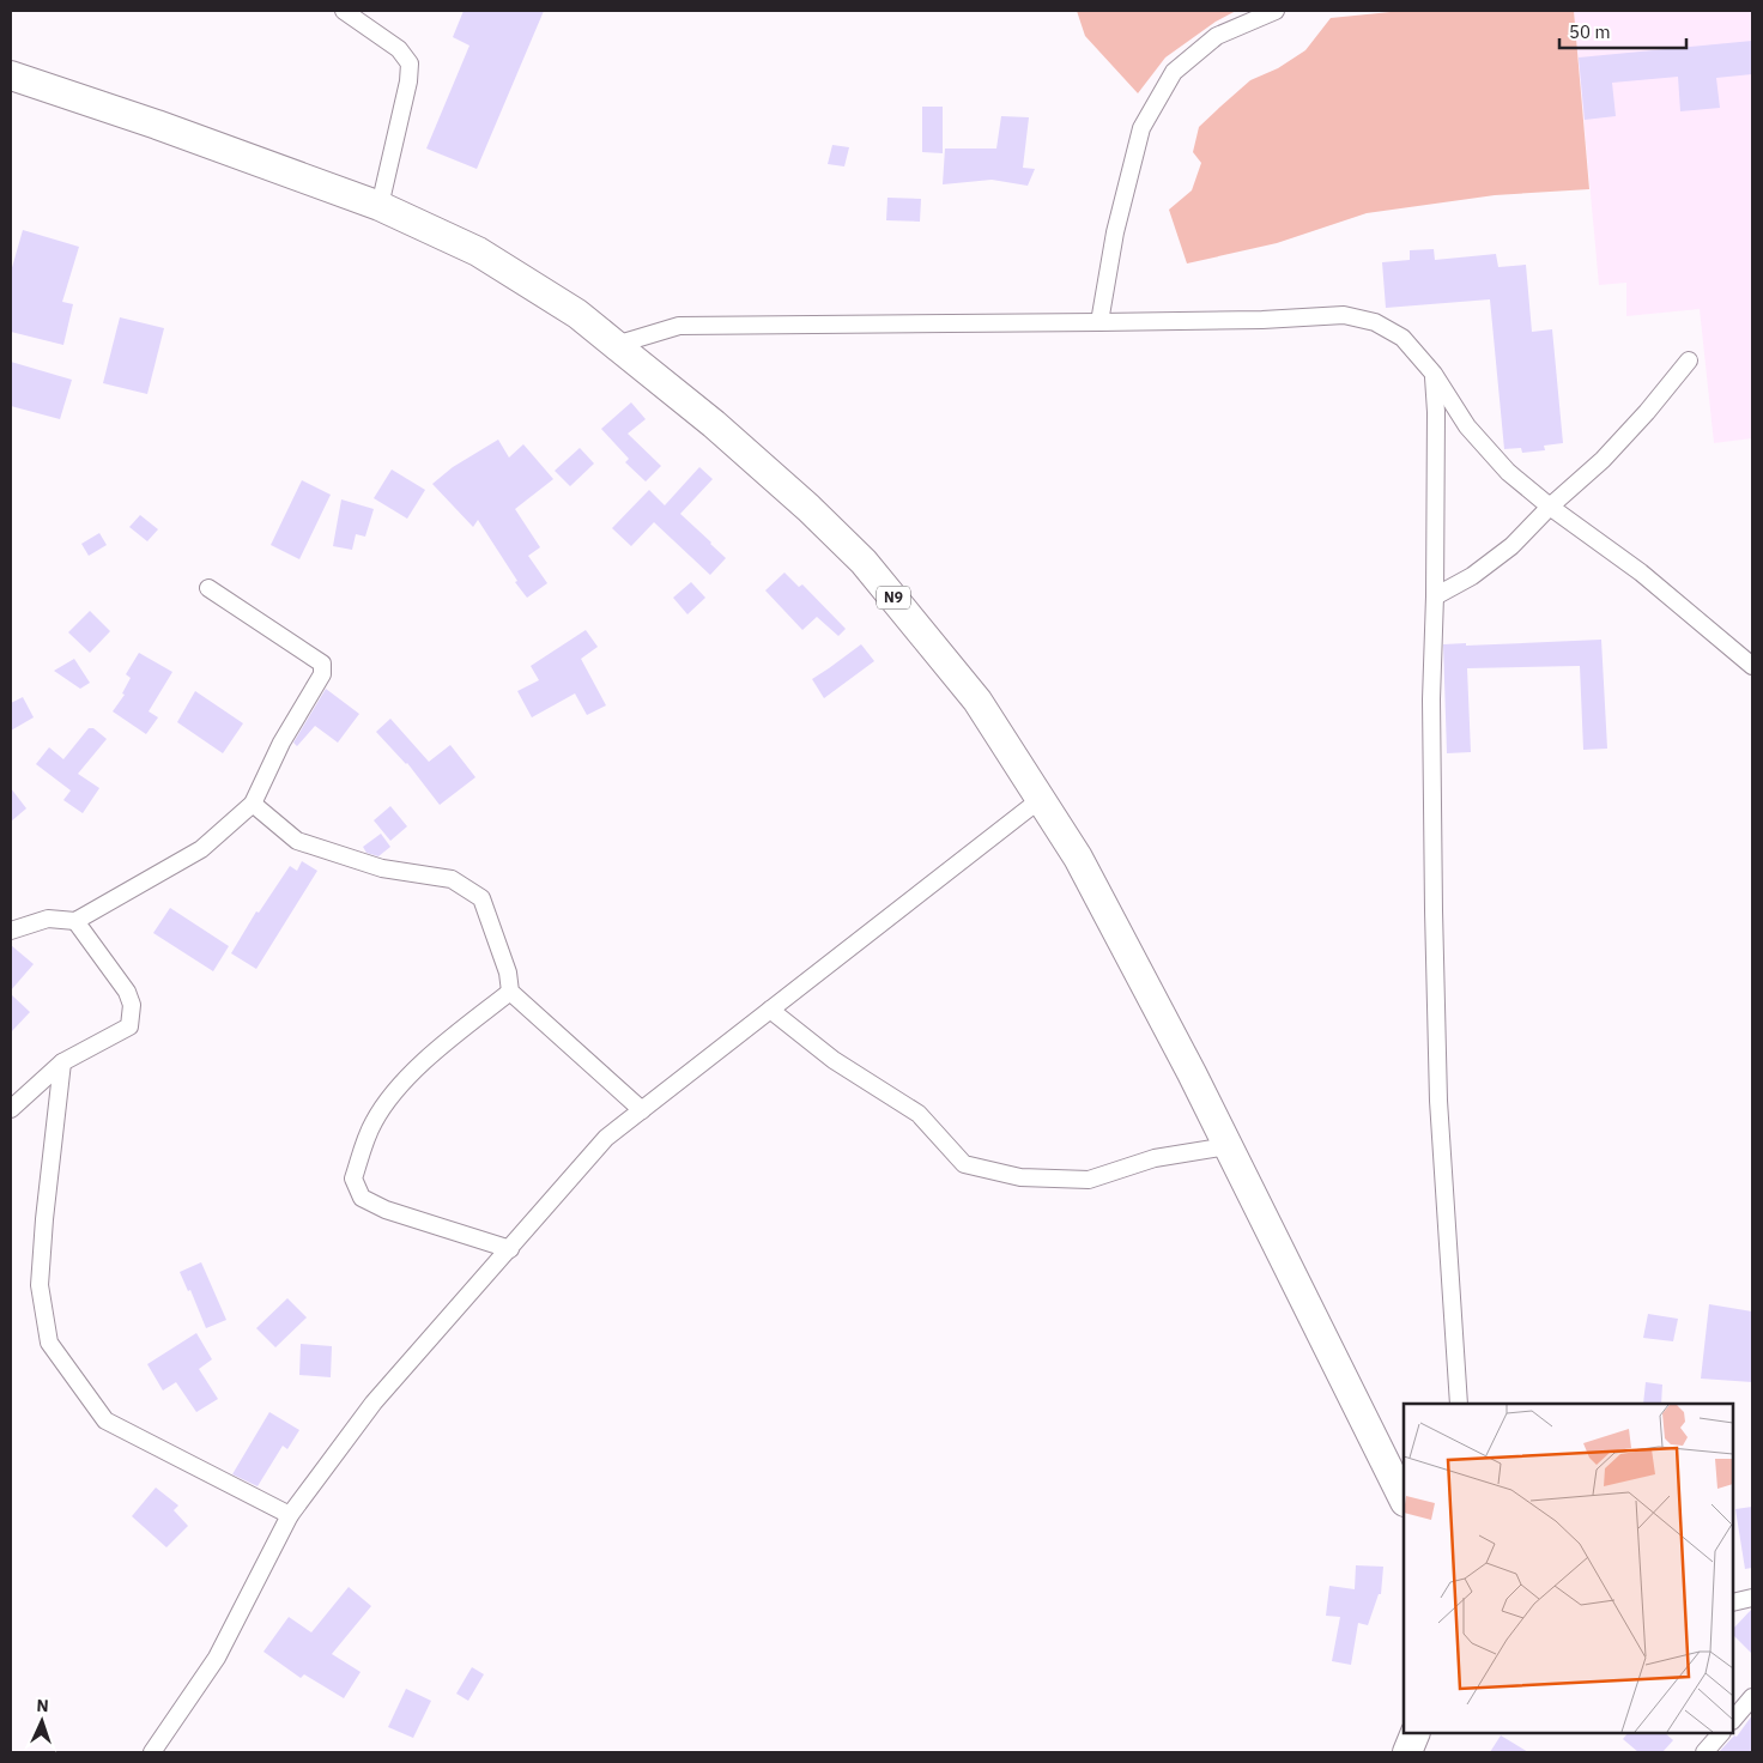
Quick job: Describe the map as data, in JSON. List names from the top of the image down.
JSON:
{
  "streets": {
    "highway": ["N9"]
  },
  "scale_bar": "50 m",
  "north": "top"
}
